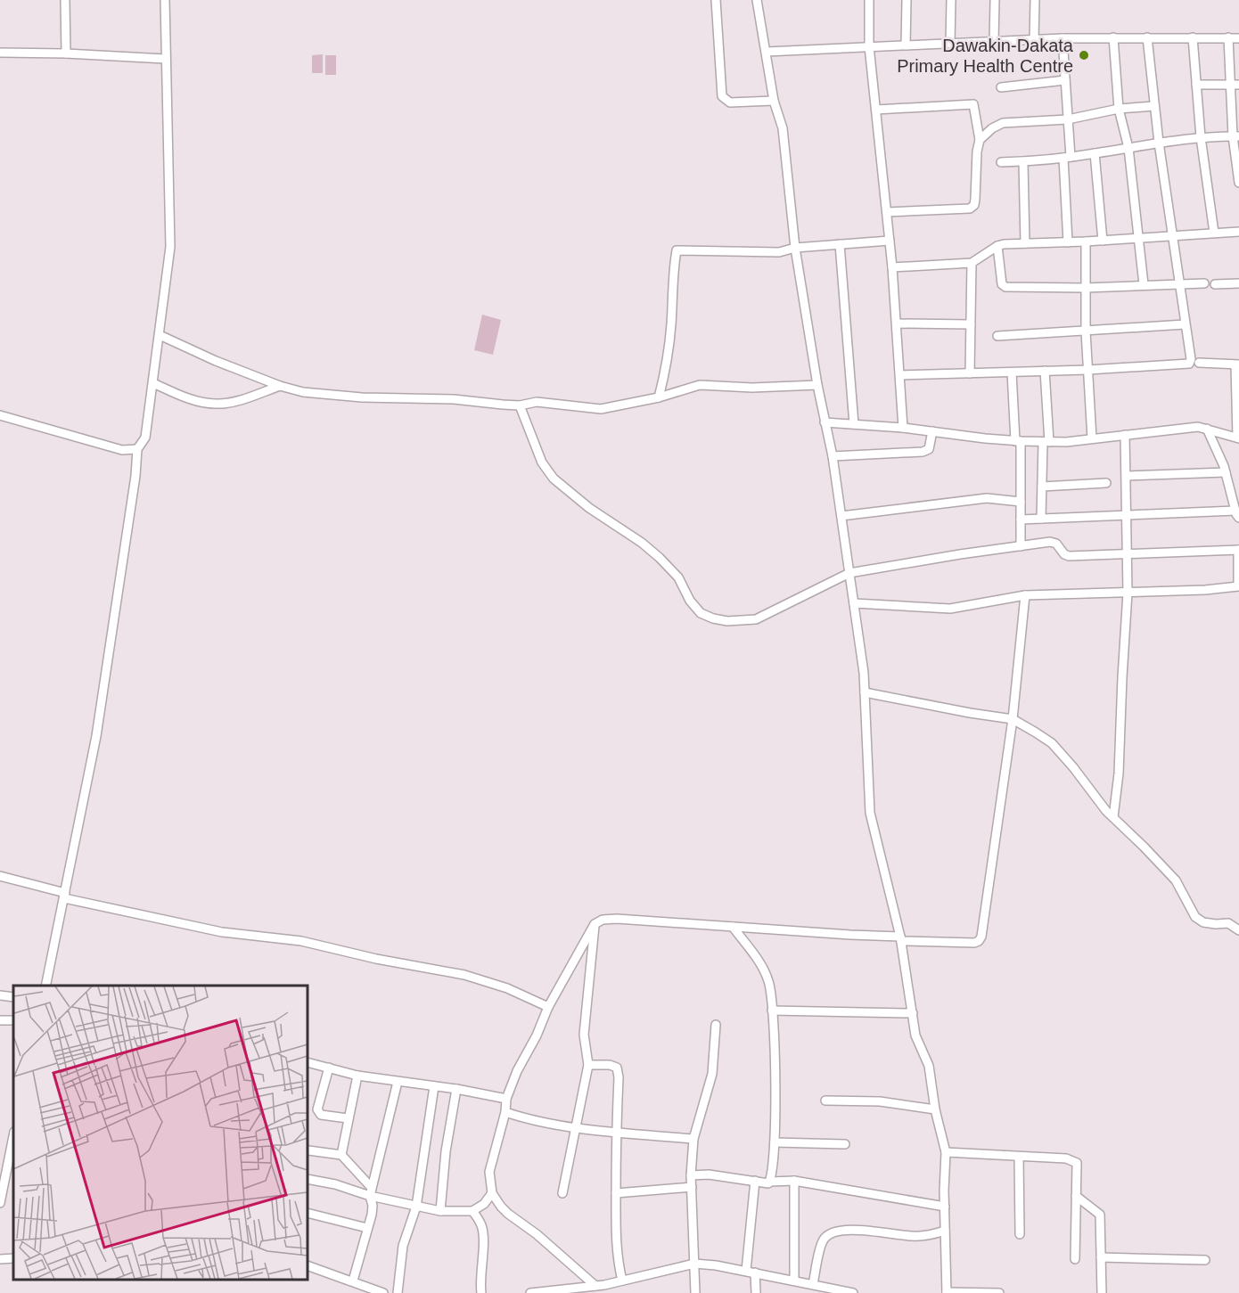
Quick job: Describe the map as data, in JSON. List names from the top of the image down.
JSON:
{
  "places": ["Dawakin-Dakata Primary Health Centre"]
}
